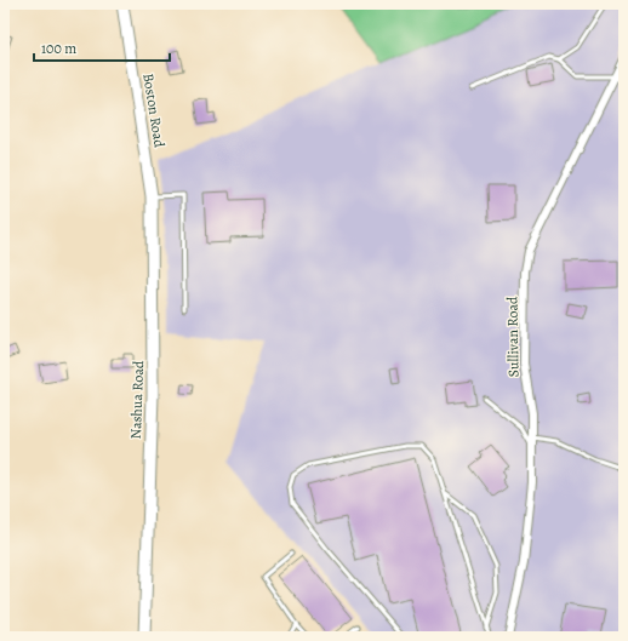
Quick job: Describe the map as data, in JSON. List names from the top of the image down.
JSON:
{
  "streets": {
    "main road": ["Boston Road", "Nashua Road"],
    "street": ["Sullivan Road"]
  },
  "crossings": [
    ["Boston Road", "Nashua Road"]
  ],
  "scale_bar": "100 m"
}
